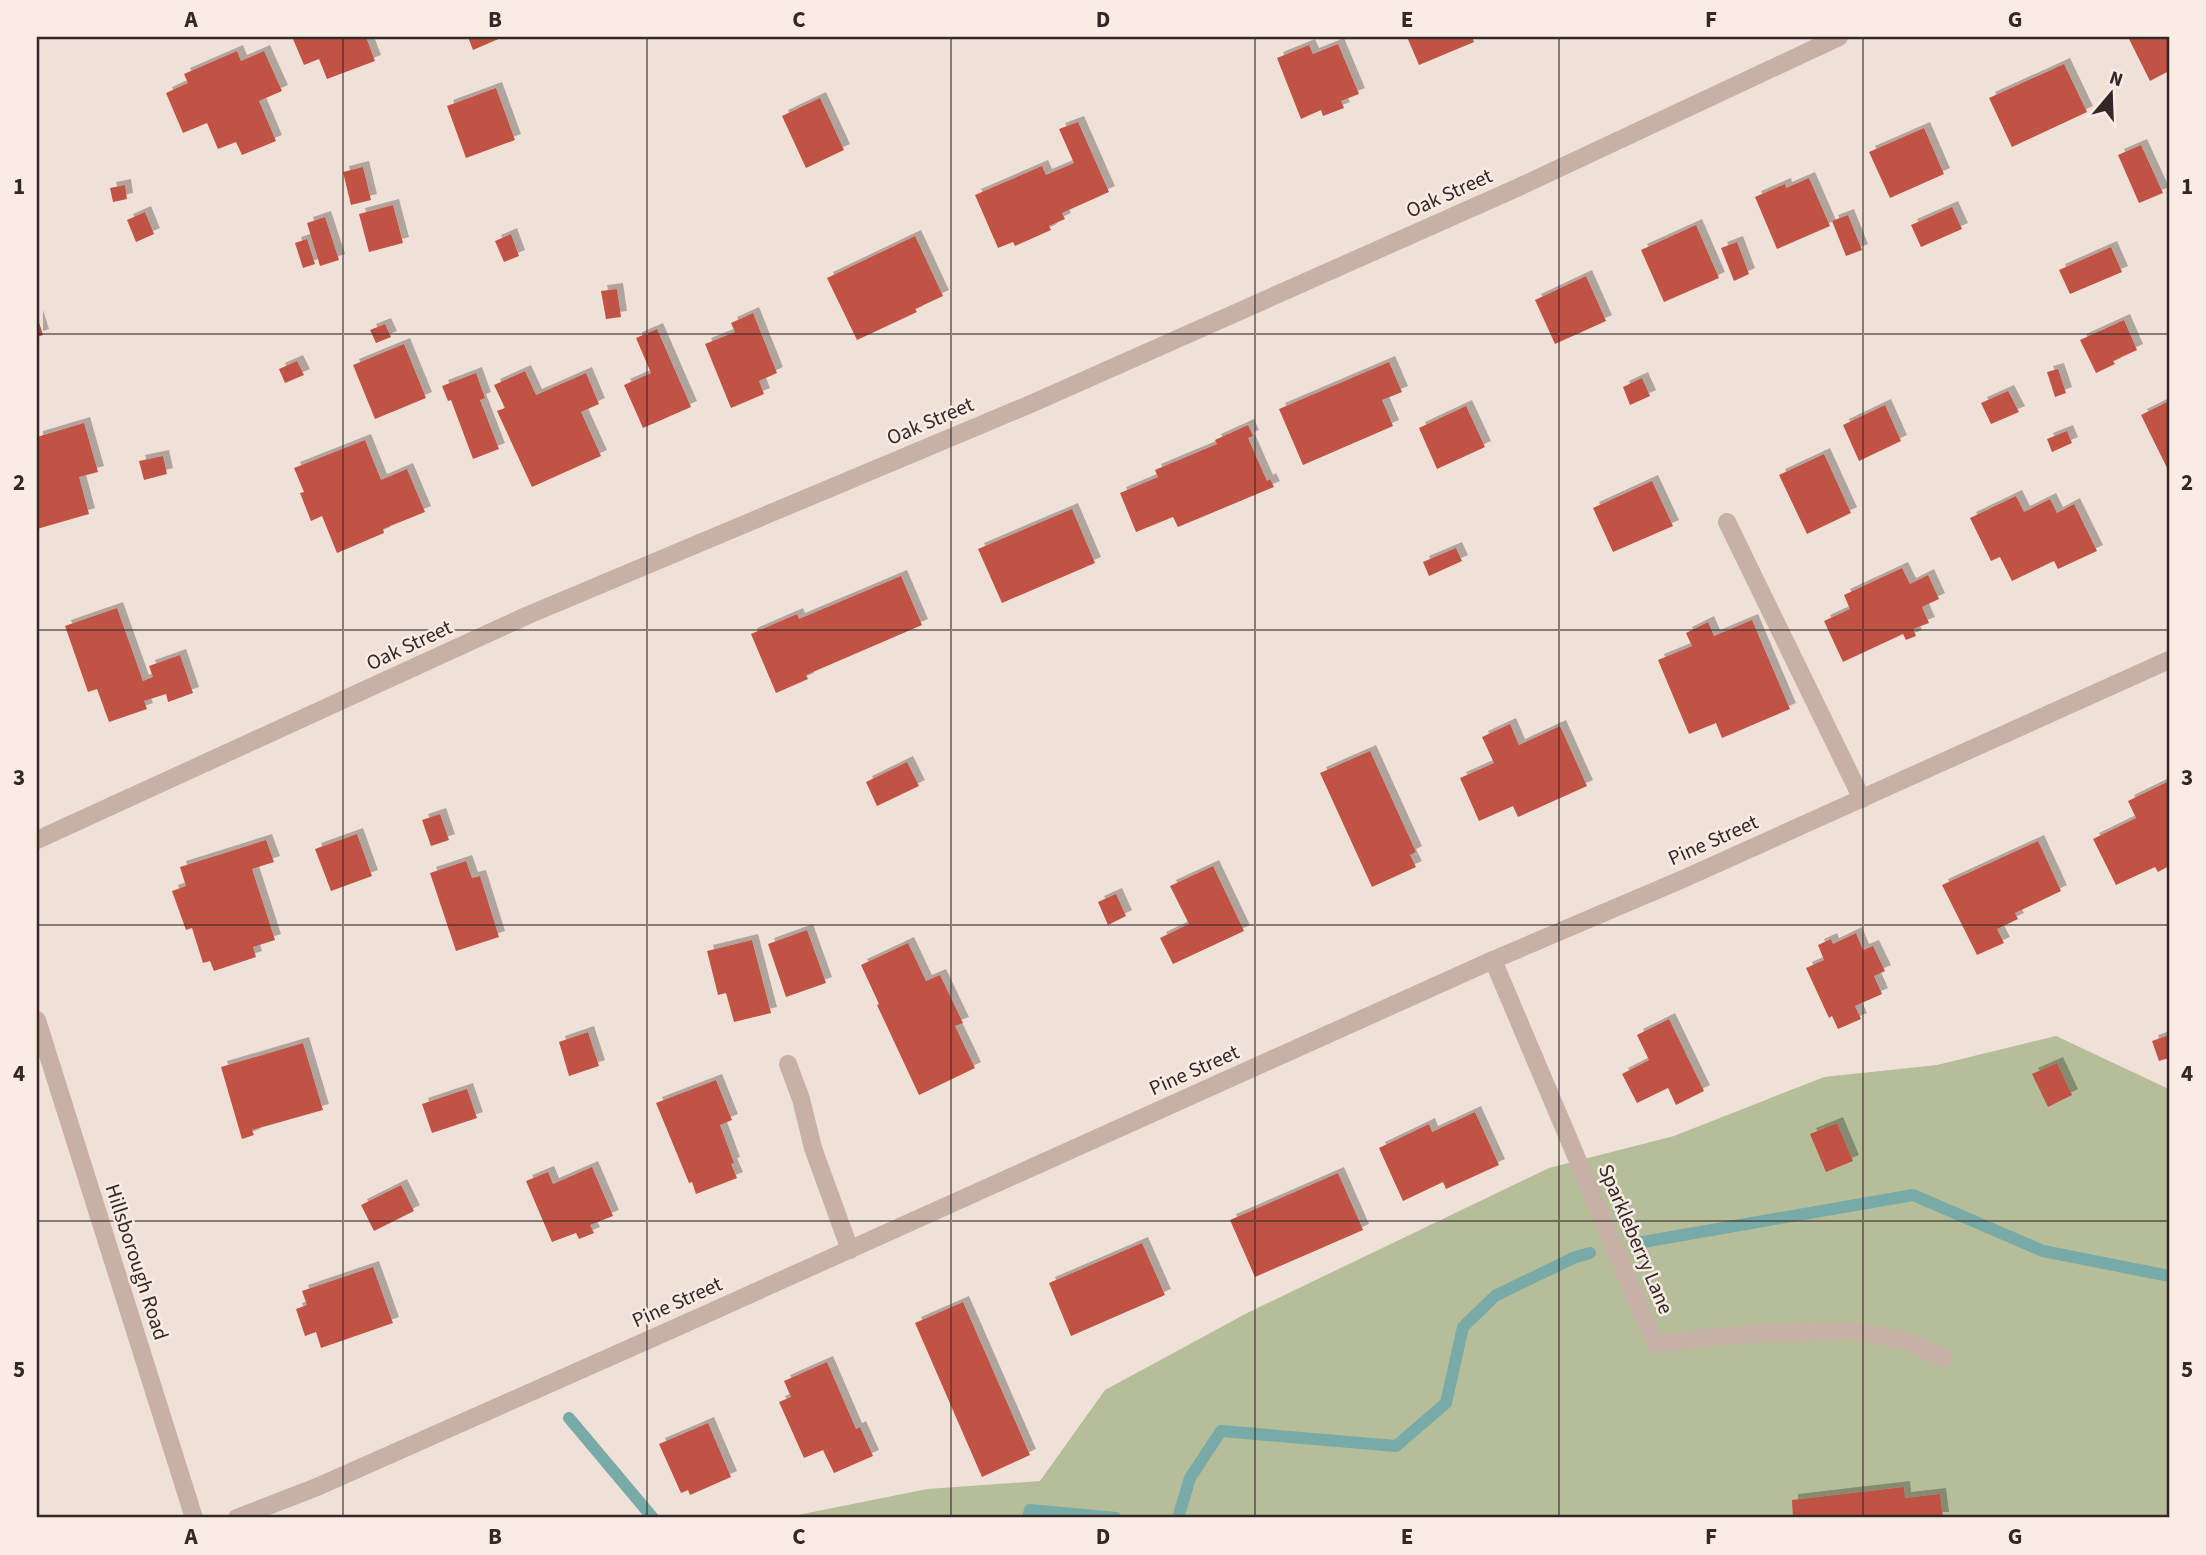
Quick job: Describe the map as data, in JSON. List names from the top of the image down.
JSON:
{
  "streets": {
    "street": [
      "Oak Street",
      "Pine Street",
      "Sparkleberry Lane",
      "Hillsborough Road"
    ]
  },
  "crossings": [
    ["Pine Street", "Sparkleberry Lane"]
  ],
  "north": "top",
  "grid": {
    "columns": [
      "A",
      "B",
      "C",
      "D",
      "E",
      "F",
      "G"
    ],
    "rows": [
      "1",
      "2",
      "3",
      "4",
      "5"
    ]
  }
}
